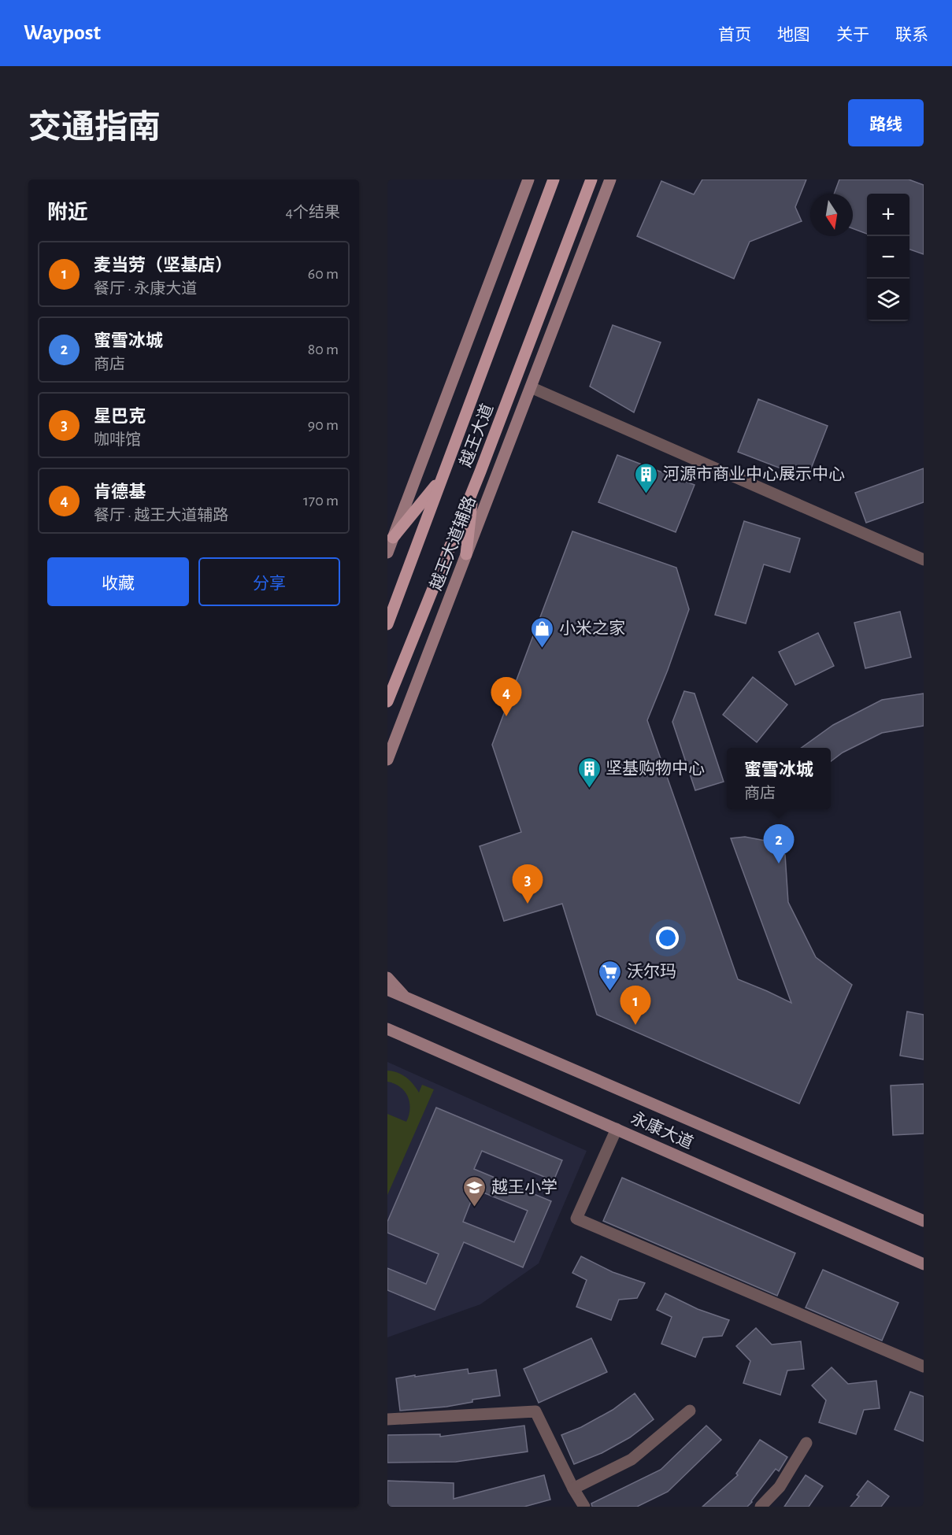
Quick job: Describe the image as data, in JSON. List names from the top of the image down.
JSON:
{
  "streets": {
    "main road": ["越王大道", "越王大道辅路", "永康大道"]
  },
  "places": {
    "building": ["河源市商业中心展示中心", "坚基购物中心"],
    "shop": ["小米之家"],
    "supermarket": ["沃尔玛"],
    "school or university": ["越王小学"]
  },
  "north": "bottom",
  "page": {
    "header": "Waypost",
    "nav": [
      "首页",
      "地图",
      "关于",
      "联系"
    ],
    "title": "交通指南",
    "buttons": [
      "路线",
      ["收藏", "分享"]
    ],
    "heading": ["附近", "4个结果"],
    "map_buttons": ["+", "−"],
    "list": [
      {
        "mark": "1",
        "name": "麦当劳（坚基店）",
        "note": "餐厅 · 永康大道",
        "value": "60 m"
      },
      {
        "mark": "2",
        "name": "蜜雪冰城",
        "note": "商店",
        "value": "80 m"
      },
      {
        "mark": "3",
        "name": "星巴克",
        "note": "咖啡馆",
        "value": "90 m"
      },
      {
        "mark": "4",
        "name": "肯德基",
        "note": "餐厅 · 越王大道辅路",
        "value": "170 m"
      }
    ],
    "pins": [
      "4",
      "2",
      "3",
      "1"
    ],
    "popup": ["蜜雪冰城", "商店"]
  }
}
